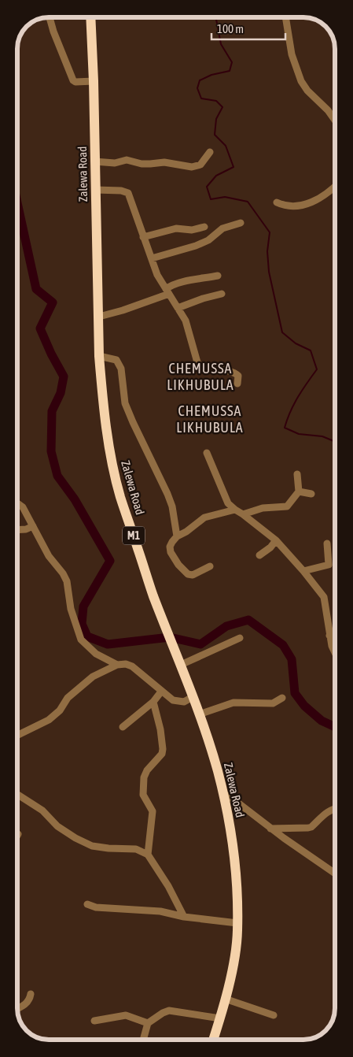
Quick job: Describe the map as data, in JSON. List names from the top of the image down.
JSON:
{
  "streets": {
    "highway": ["Zalewa Road", "M1"]
  },
  "districts": ["CHEMUSSA LIKHUBULA", "CHEMUSSA LIKHUBULA"],
  "scale_bar": "100 m"
}
